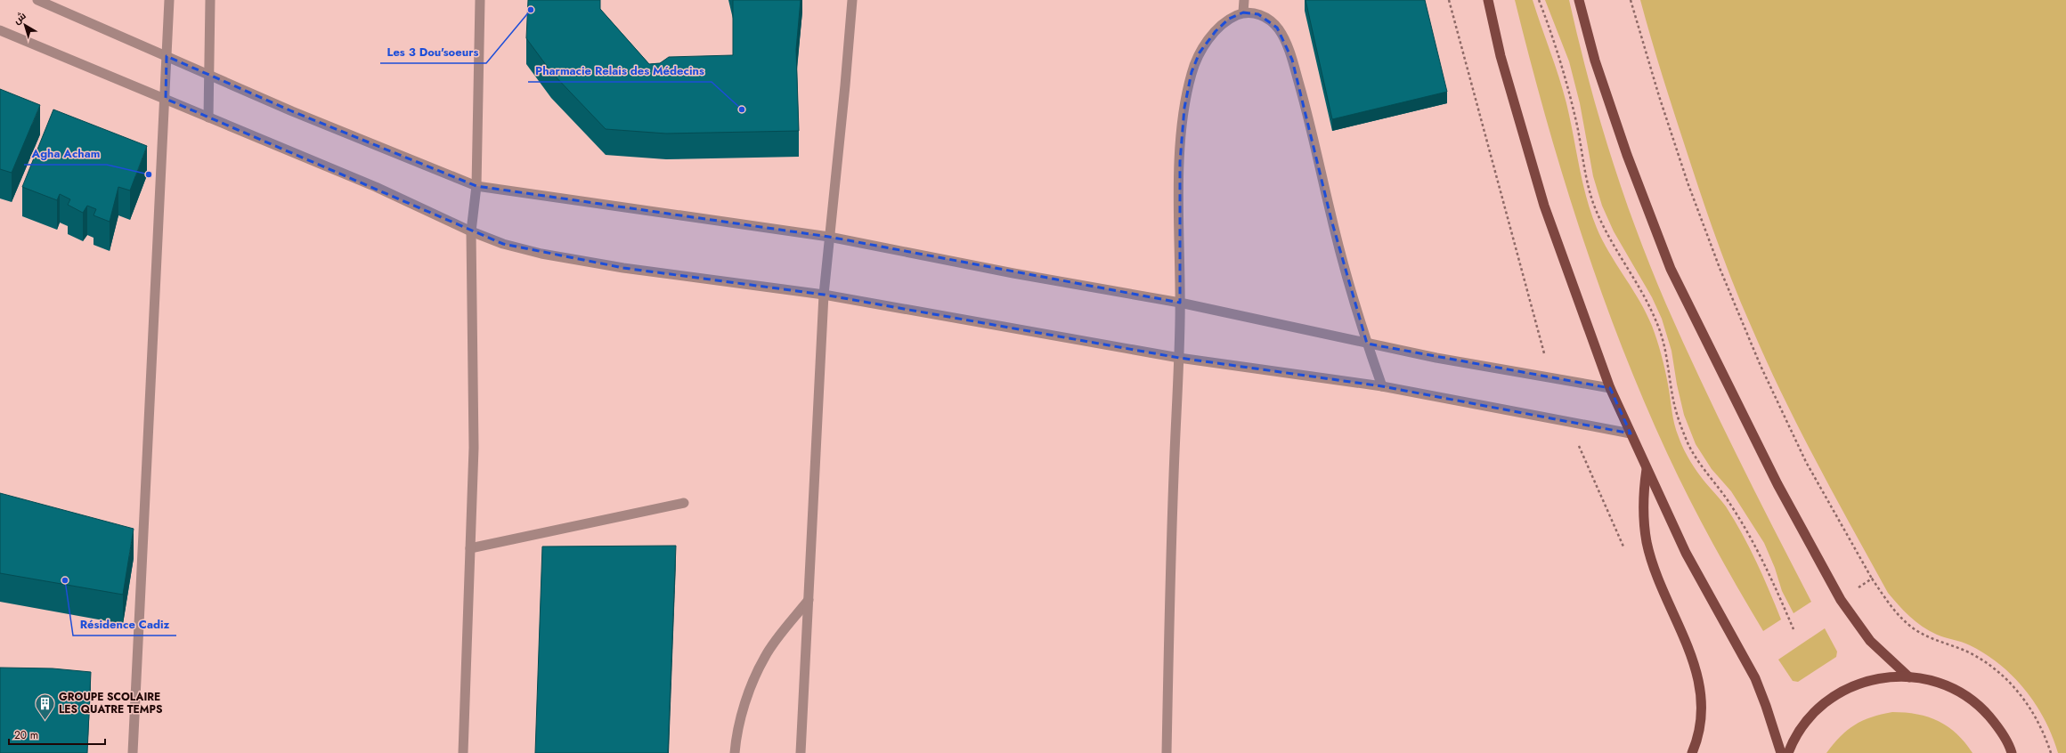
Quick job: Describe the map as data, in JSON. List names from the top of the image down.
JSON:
{
  "places": {
    "other": [
      "Les 3 Dou'soeurs",
      "Pharmacie Relais des Médecins",
      "Agha Acham",
      "Résidence Cadiz"
    ],
    "building": ["GROUPE SCOLAIRE LES QUATRE TEMPS"]
  },
  "scale_bar": "20 m",
  "north": "top left"
}
